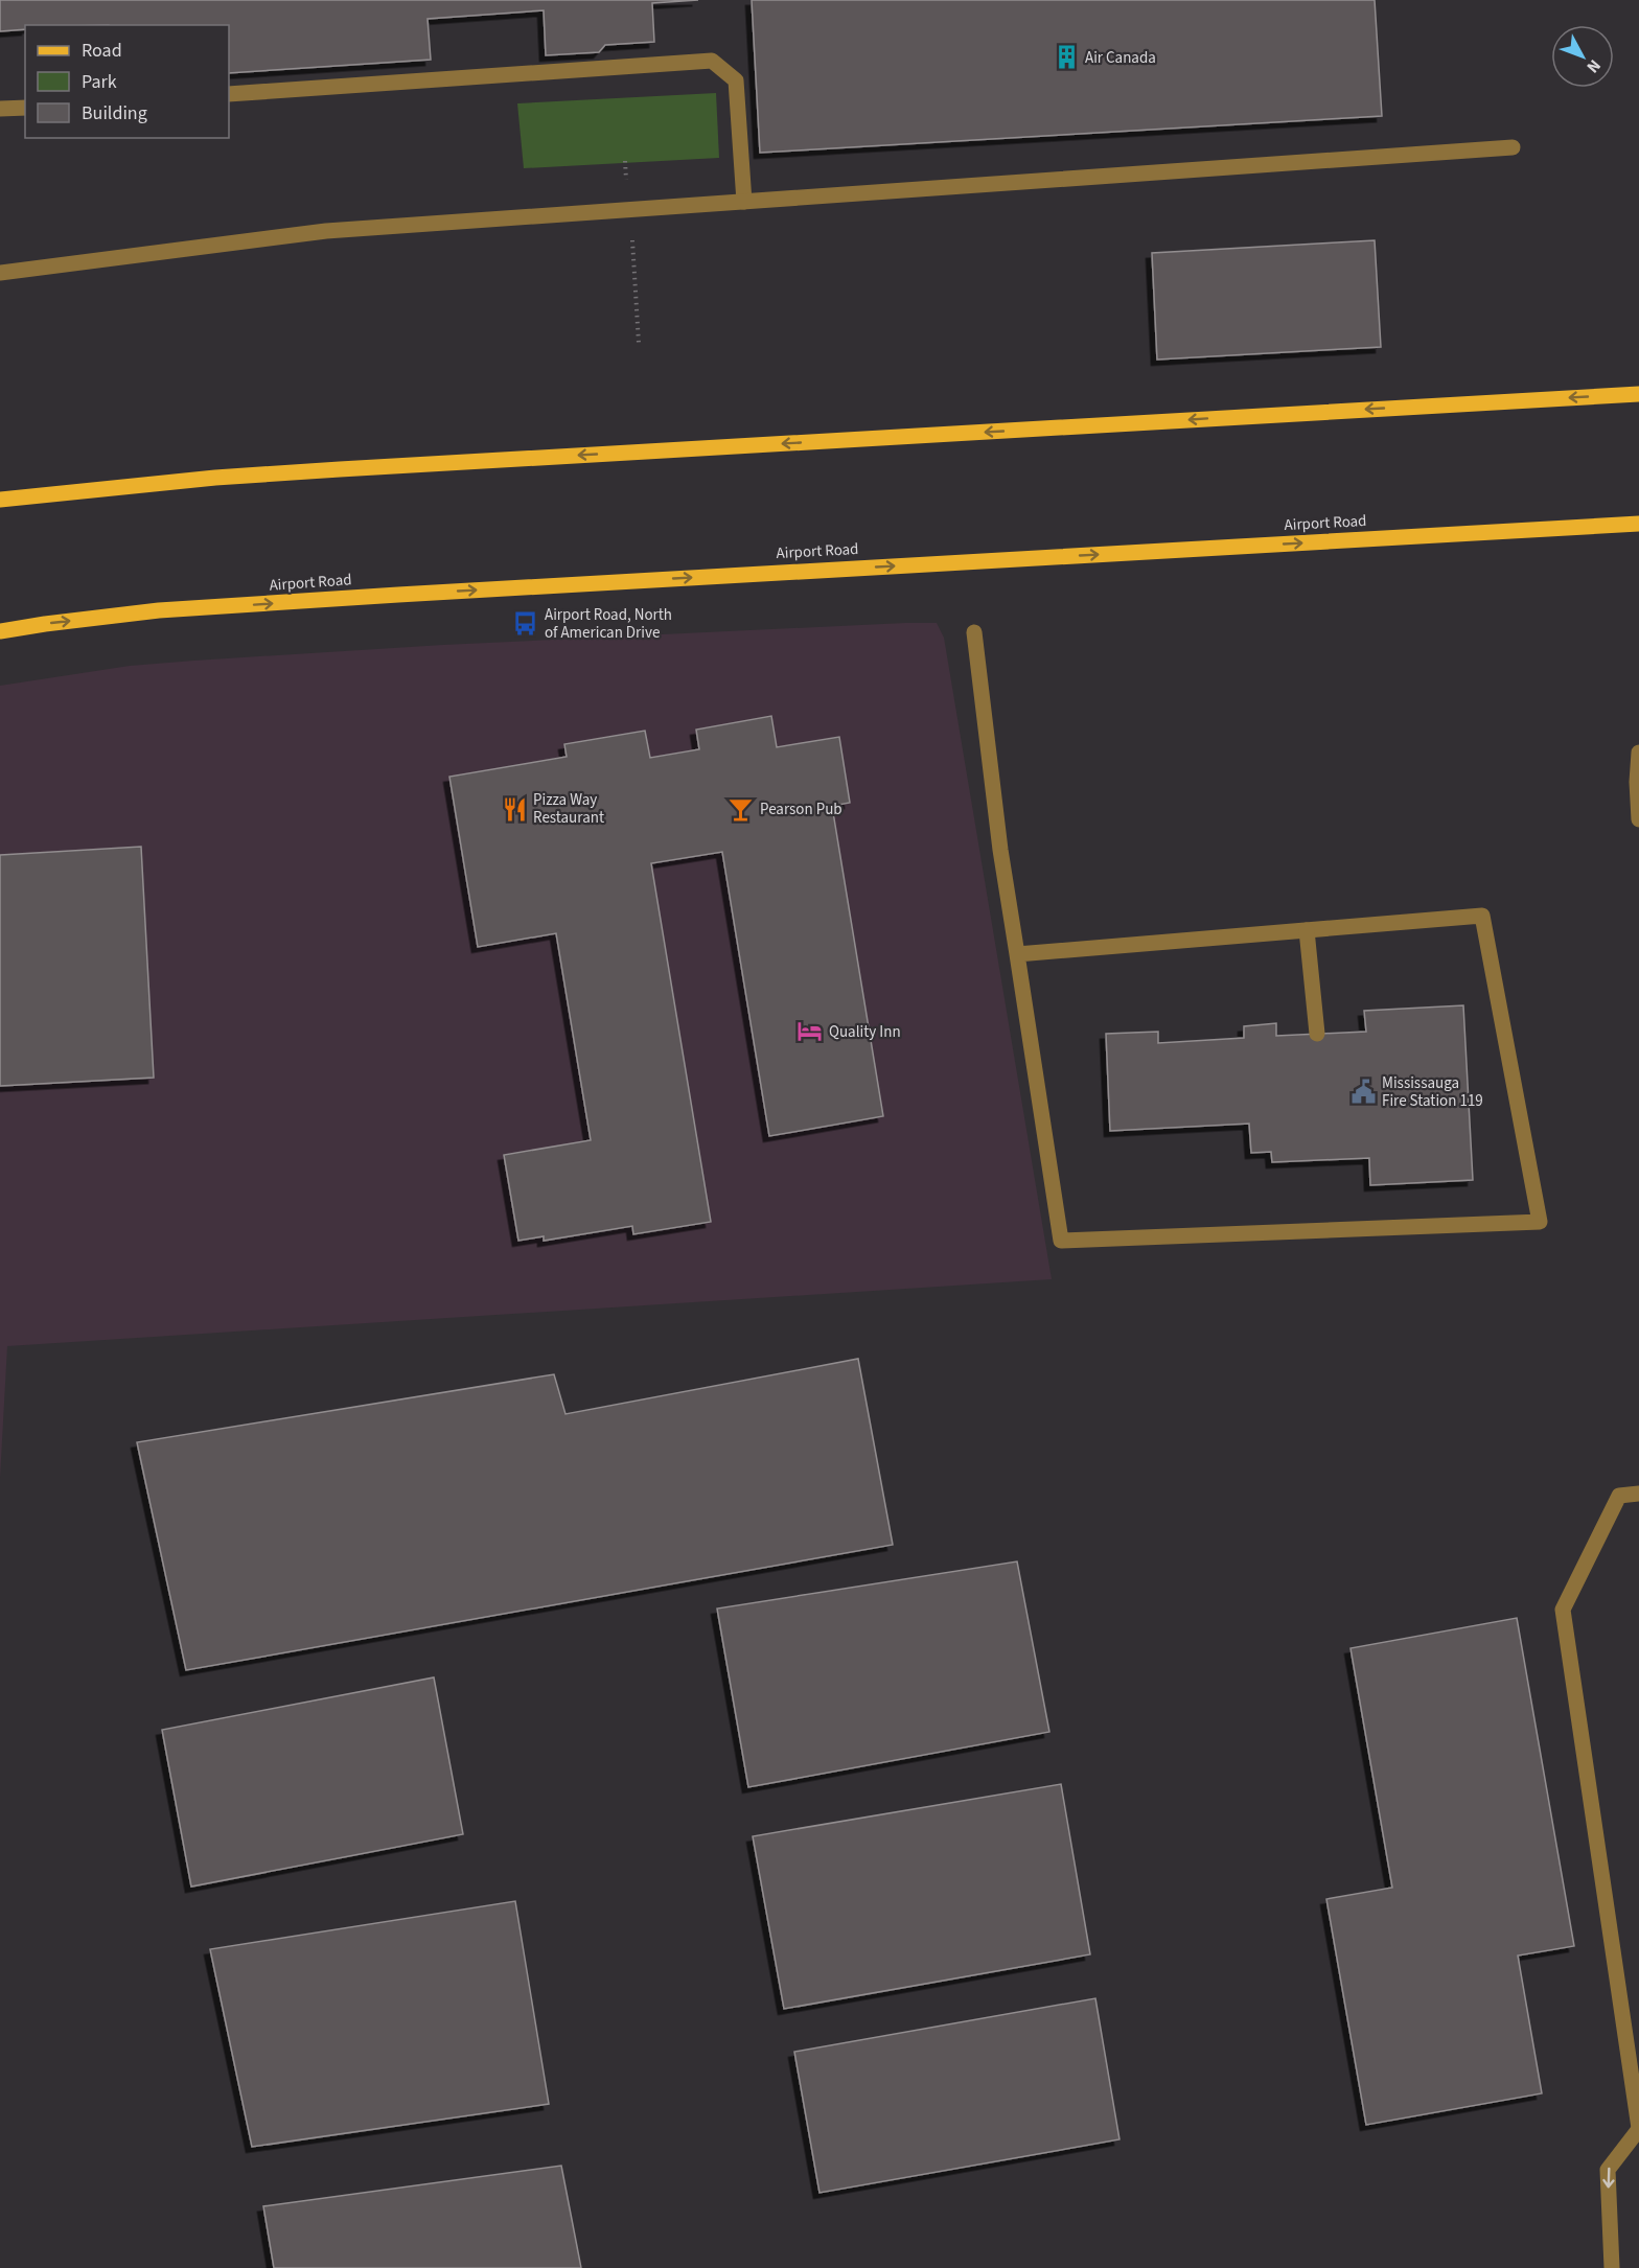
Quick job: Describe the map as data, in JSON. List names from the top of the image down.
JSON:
{
  "streets": {
    "main road": ["Airport Road"]
  },
  "places": {
    "building": ["Air Canada"],
    "bus stop": ["Airport Road, North of American Drive"],
    "restaurant": ["Pizza Way Restaurant"],
    "bar": ["Pearson Pub"],
    "hotel": ["Quality Inn"],
    "public building": ["Mississauga Fire Station 119"]
  },
  "legend": ["Road", "Park", "Building"],
  "north": "bottom right"
}
